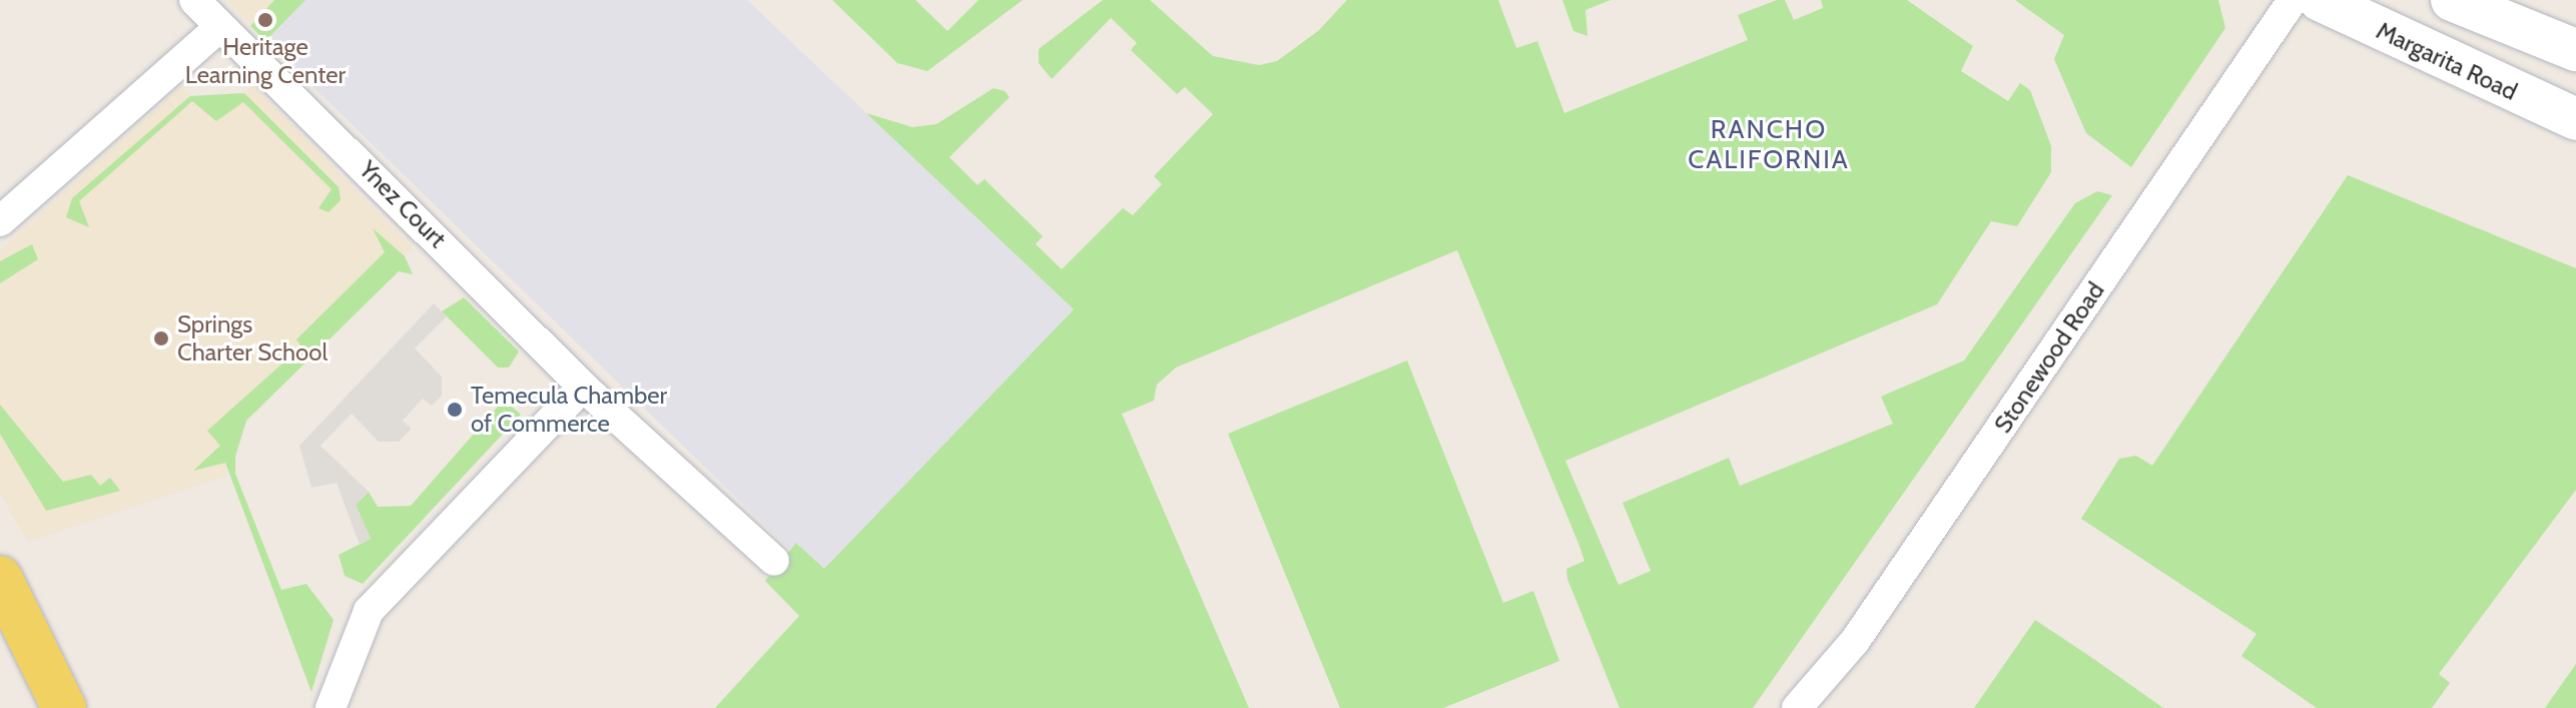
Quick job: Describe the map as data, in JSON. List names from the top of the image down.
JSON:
{
  "streets": {
    "main road": ["Margarita Road"],
    "street": ["Ynez Court", "Stonewood Road"]
  },
  "districts": ["RANCHO CALIFORNIA"],
  "places": ["Heritage Learning Center", "Springs Charter School", "Temecula Chamber of Commerce"]
}
